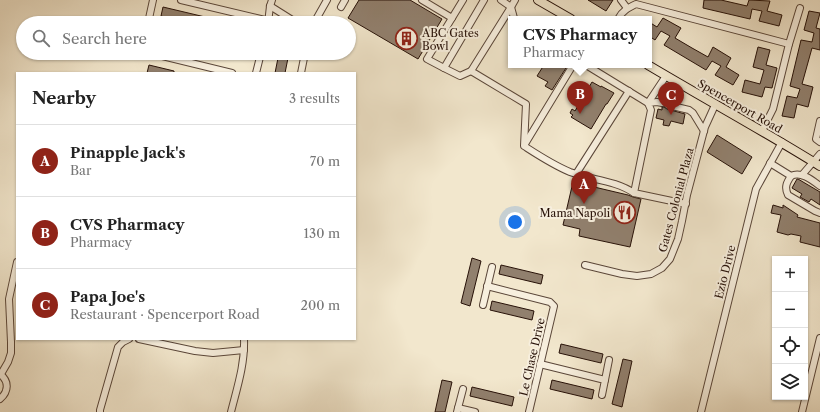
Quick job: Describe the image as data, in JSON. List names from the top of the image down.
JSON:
{
  "streets": {
    "main road": ["Spencerport Road"],
    "street": ["Gates Colonial Plaza", "Ezio Drive", "Le Chase Drive"]
  },
  "crossings": [
    ["Spencerport Road", "Gates Colonial Plaza"],
    ["Spencerport Road", "Ezio Drive"]
  ],
  "places": {
    "building": ["ABC Gates Bowl"],
    "restaurant": ["Mama Napoli"]
  },
  "page": {
    "popup": ["CVS Pharmacy", "Pharmacy"],
    "search": "Search here",
    "heading": ["Nearby", "3 results"],
    "pins": ["B", "C", "A"],
    "list": [
      {
        "mark": "A",
        "name": "Pinapple Jack's",
        "note": "Bar",
        "value": "70 m"
      },
      {
        "mark": "B",
        "name": "CVS Pharmacy",
        "note": "Pharmacy",
        "value": "130 m"
      },
      {
        "mark": "C",
        "name": "Papa Joe's",
        "note": "Restaurant · Spencerport Road",
        "value": "200 m"
      }
    ],
    "map_buttons": ["+", "−"]
  }
}
